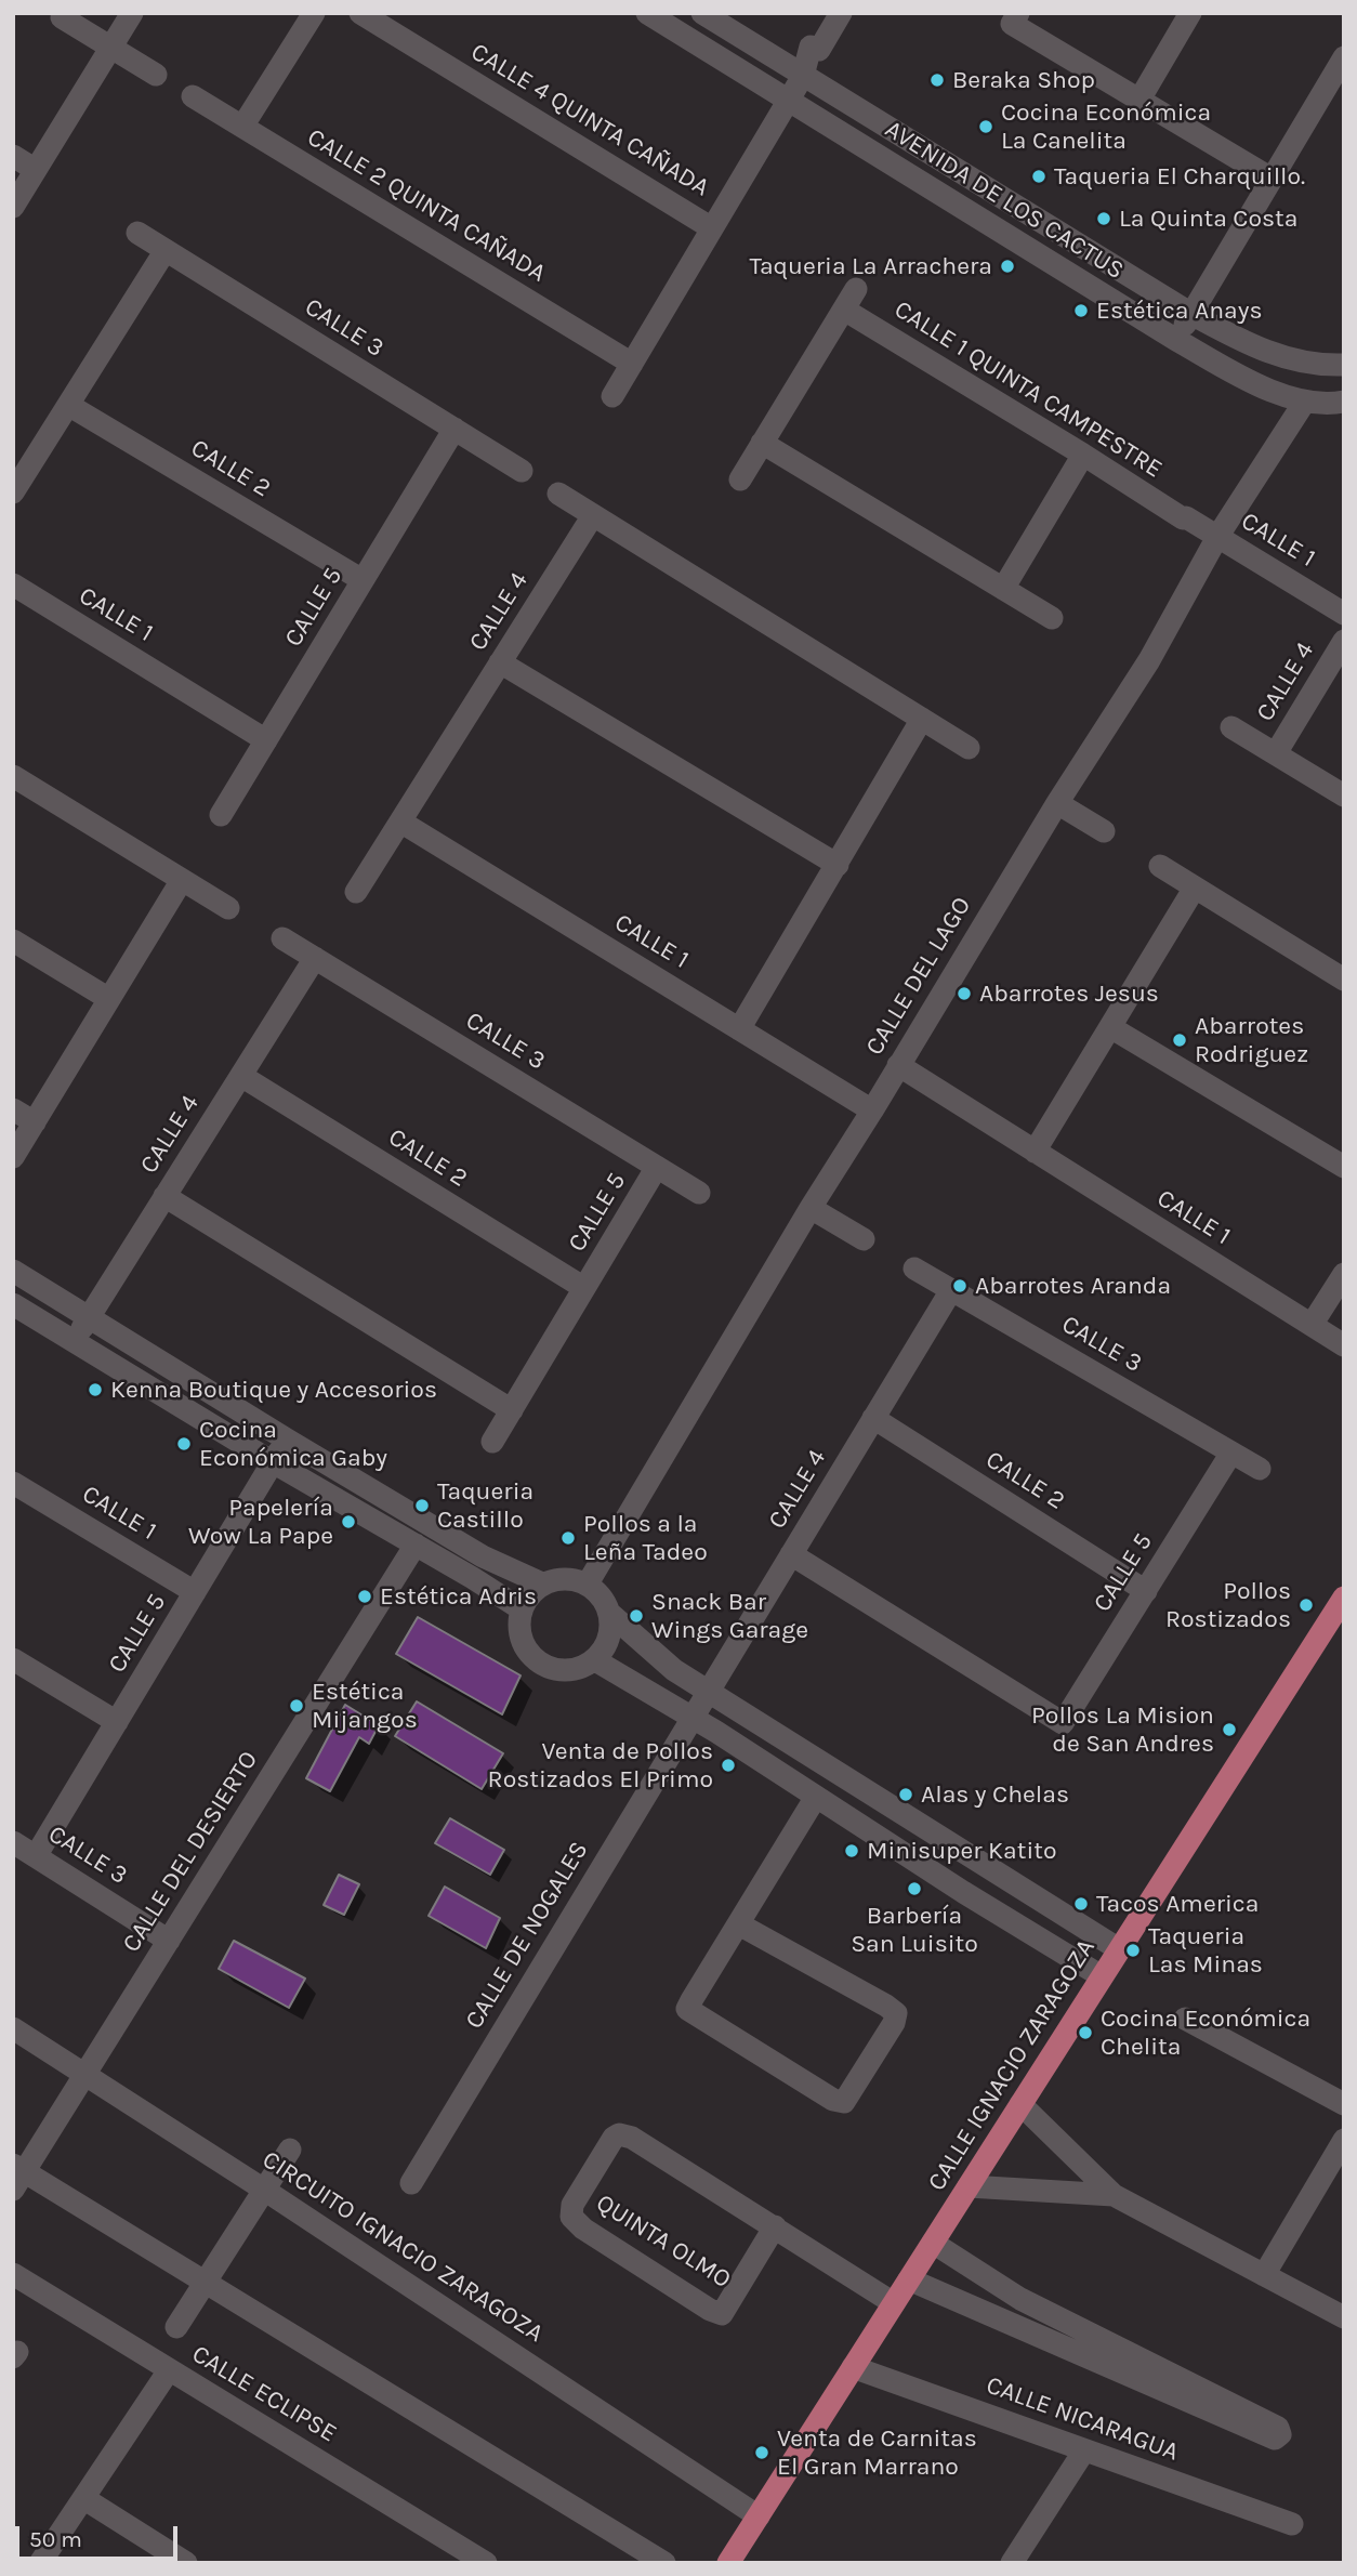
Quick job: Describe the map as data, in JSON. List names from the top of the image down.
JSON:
{
  "streets": {
    "main road": ["CALLE IGNACIO ZARAGOZA"],
    "street": [
      "CALLE 4 QUINTA CAÑADA",
      "AVENIDA DE LOS CACTUS",
      "CALLE 2 QUINTA CAÑADA",
      "CALLE 3",
      "CALLE 1 QUINTA CAMPESTRE",
      "CALLE 2",
      "CALLE 1",
      "CALLE 5",
      "CALLE 4",
      "CALLE DEL LAGO",
      "CALLE DEL DESIERTO",
      "CALLE DE NOGALES",
      "QUINTA OLMO",
      "CIRCUITO IGNACIO ZARAGOZA",
      "CALLE ECLIPSE",
      "CALLE NICARAGUA"
    ]
  },
  "crossings": [
    ["AVENIDA DE LOS CACTUS", "CALLE DEL LAGO"],
    ["CALLE 3", "CALLE 5"],
    ["CALLE 3", "CALLE 4"],
    ["CALLE 3", "CALLE DEL DESIERTO"],
    ["CALLE 1 QUINTA CAMPESTRE", "CALLE 1"],
    ["CALLE 2", "CALLE 5"],
    ["CALLE 2", "CALLE 4"],
    ["CALLE 1", "CALLE 5"],
    ["CALLE 1", "CALLE 4"],
    ["CALLE 1", "CALLE DEL LAGO"],
    ["CALLE 5", "CALLE 4"],
    ["CALLE 4", "CALLE DE NOGALES"],
    ["CALLE DEL DESIERTO", "CIRCUITO IGNACIO ZARAGOZA"],
    ["CALLE IGNACIO ZARAGOZA", "QUINTA OLMO"],
    ["CALLE IGNACIO ZARAGOZA", "CIRCUITO IGNACIO ZARAGOZA"],
    ["CALLE IGNACIO ZARAGOZA", "CALLE NICARAGUA"]
  ],
  "places": [
    "Beraka Shop",
    "Cocina Económica La Canelita",
    "Taqueria El Charquillo.",
    "La Quinta Costa",
    "Taqueria La Arrachera",
    "Estética Anays",
    "Abarrotes Jesus",
    "Abarrotes Rodriguez",
    "Abarrotes Aranda",
    "Kenna Boutique y Accesorios",
    "Cocina Económica Gaby",
    "Taqueria Castillo",
    "Papelería Wow La Pape",
    "Pollos a la Leña Tadeo",
    "Estética Adris",
    "Pollos Rostizados",
    "Snack Bar Wings Garage",
    "Estética Mijangos",
    "Pollos La Mision de San Andres",
    "Venta de Pollos Rostizados El Primo",
    "Alas y Chelas",
    "Minisuper Katito",
    "Barbería San Luisito",
    "Tacos America",
    "Taqueria Las Minas",
    "Cocina Económica Chelita",
    "Venta de Carnitas El Gran Marrano"
  ],
  "scale_bar": "50 m"
}
